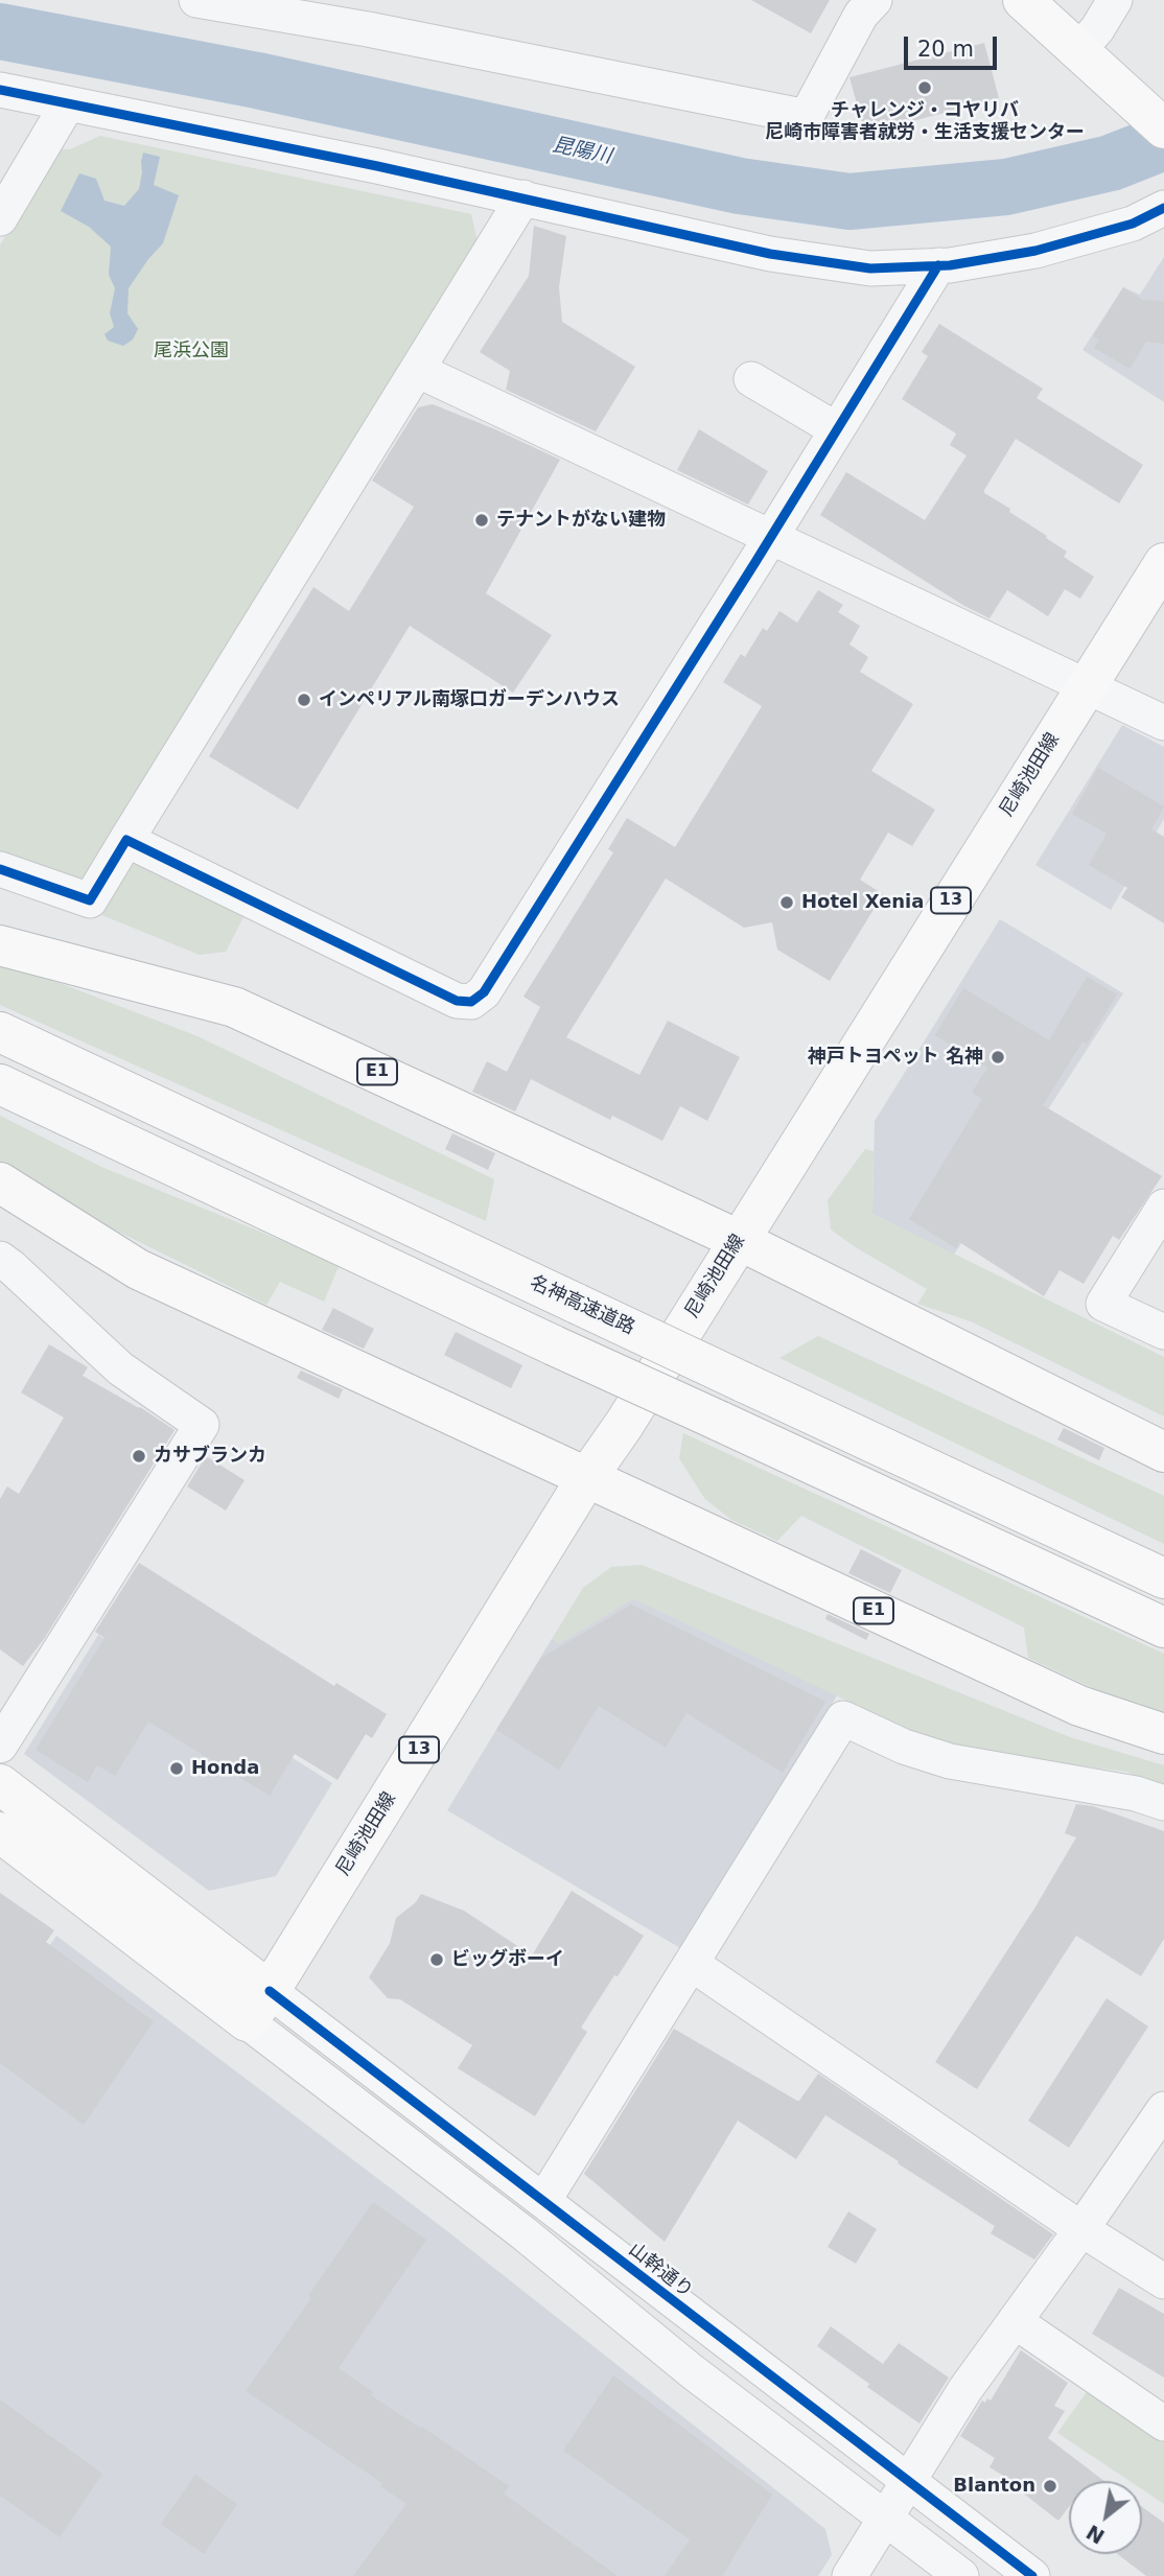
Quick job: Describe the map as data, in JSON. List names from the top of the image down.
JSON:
{
  "streets": {
    "main road": [
      "尼崎池田線",
      "13",
      "E1",
      "名神高速道路"
    ],
    "street": ["山幹通り"]
  },
  "crossings": [
    ["尼崎池田線", "E1"],
    ["尼崎池田線", "山幹通り"]
  ],
  "water": ["昆陽川"],
  "parks": ["尾浜公園"],
  "places": [
    "チャレンジ・コヤリバ 尼崎市障害者就労・生活支援センター",
    "テナントがない建物",
    "インペリアル南塚口ガーデンハウス",
    "Hotel Xenia",
    "神戸トヨペット 名神",
    "カサブランカ",
    "Honda",
    "ビッグボーイ",
    "Blanton"
  ],
  "scale_bar": "20 m",
  "north": "bottom left"
}
